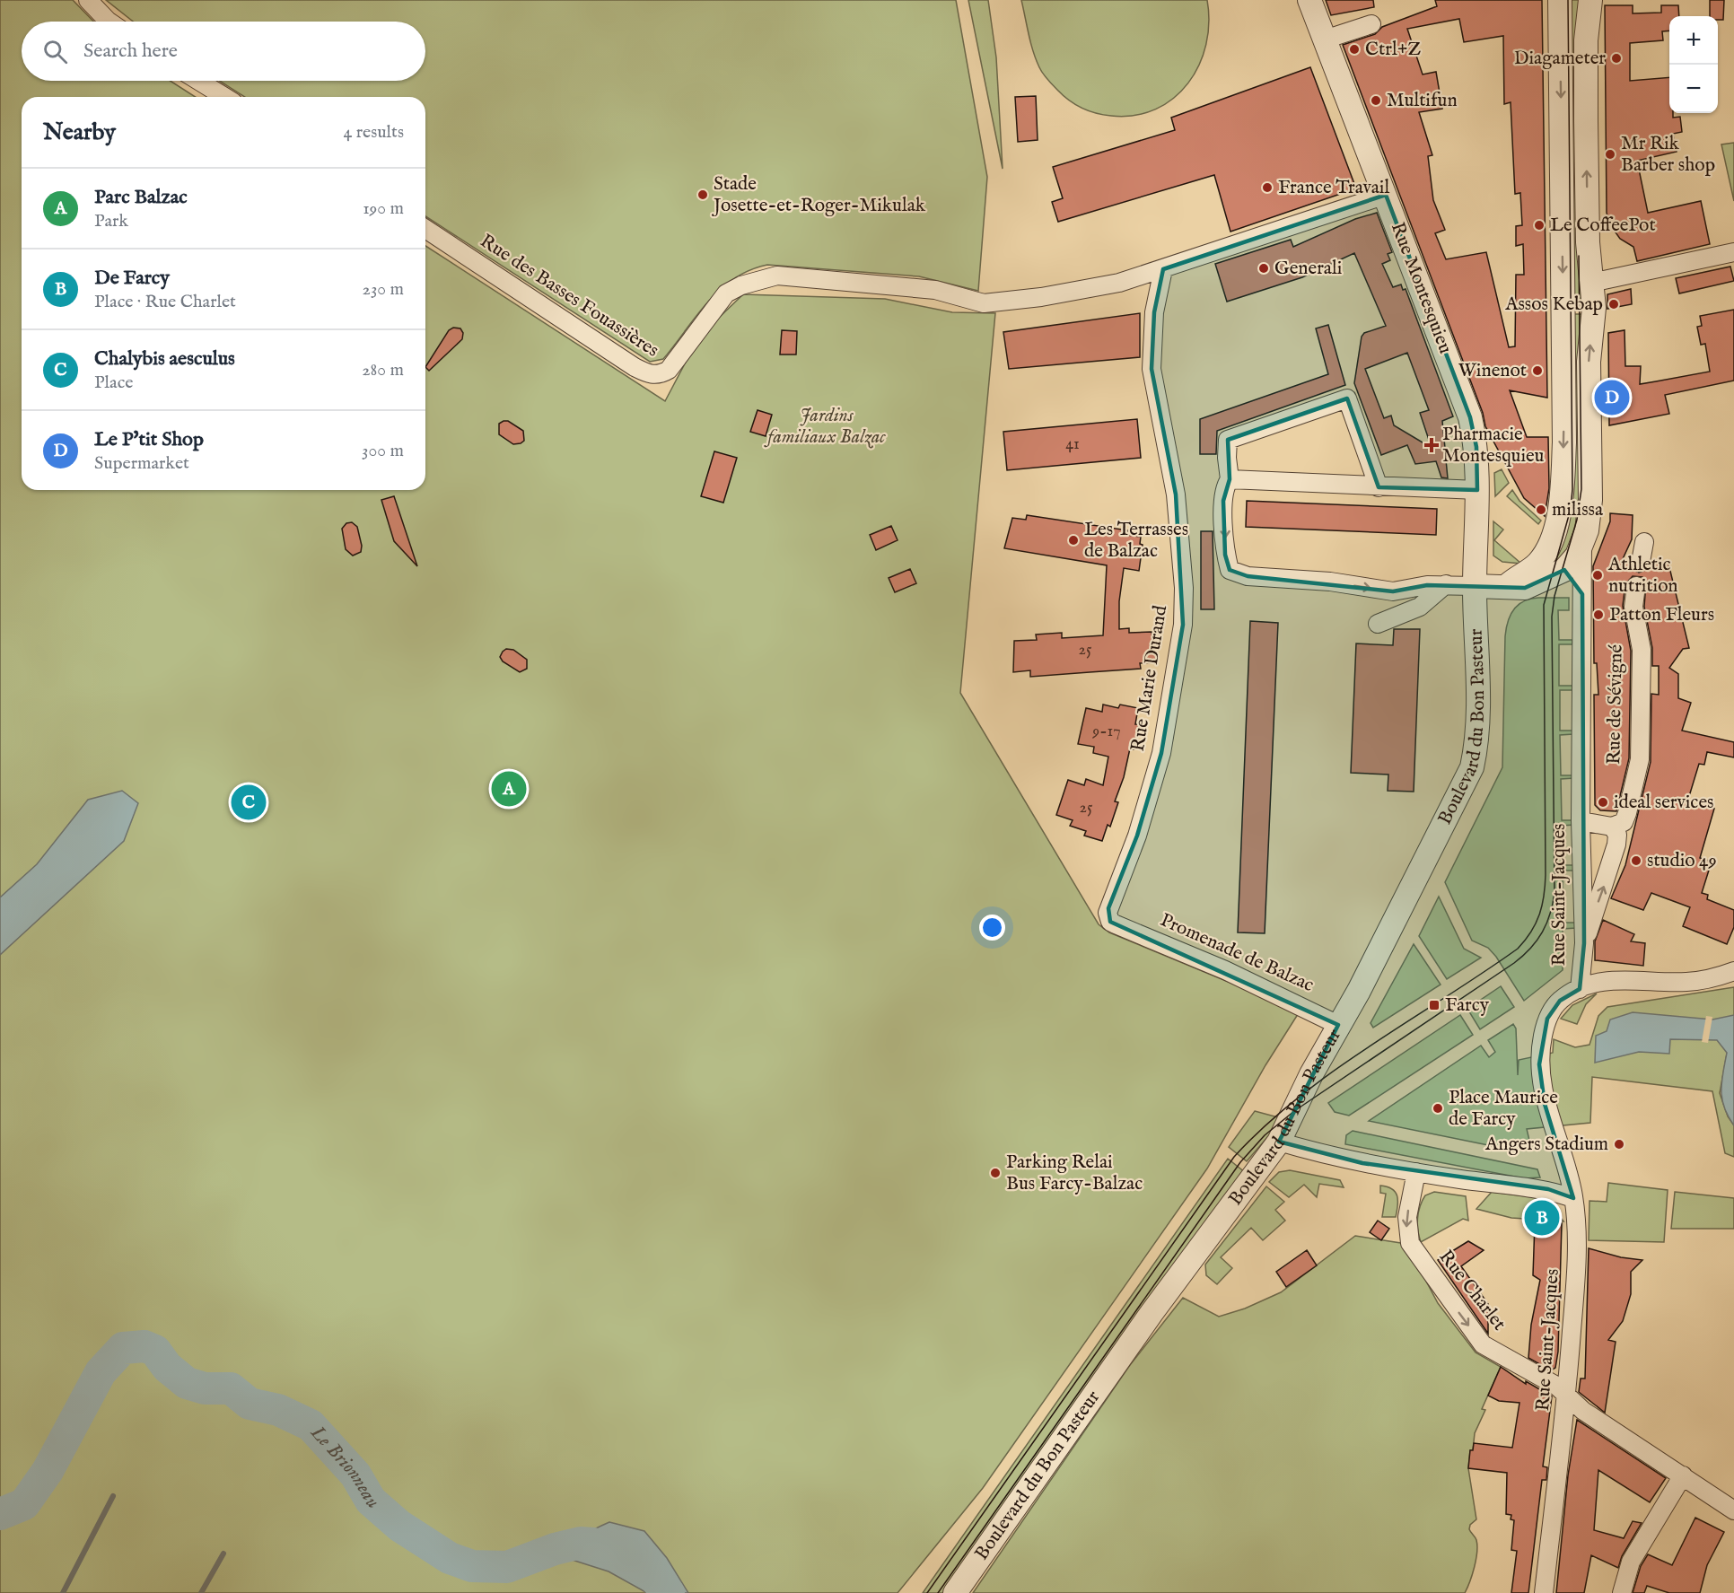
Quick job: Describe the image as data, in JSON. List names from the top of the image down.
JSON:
{
  "streets": {
    "street": [
      "Rue Montesquieu",
      "Rue des Basses Fouassières",
      "Rue Marie Durand",
      "Rue de Sévigné",
      "Boulevard du Bon Pasteur",
      "Rue Saint-Jacques",
      "Promenade de Balzac",
      "Rue Charlet"
    ]
  },
  "crossings": [
    ["Rue Montesquieu", "Rue des Basses Fouassières"],
    ["Rue Montesquieu", "Boulevard du Bon Pasteur"],
    ["Rue des Basses Fouassières", "Rue Marie Durand"],
    ["Rue Marie Durand", "Promenade de Balzac"],
    ["Boulevard du Bon Pasteur", "Promenade de Balzac"],
    ["Rue Saint-Jacques", "Rue Charlet"]
  ],
  "one_way": ["Rue Charlet"],
  "water": ["Le Brionneau"],
  "parks": ["Jardins familiaux Balzac"],
  "places": {
    "other": [
      "Ctrl+Z",
      "Diagameter",
      "Multifun",
      "Mr Rik Barber shop",
      "France Travail",
      "Stade Josette-et-Roger-Mikulak",
      "Le CoffeePot",
      "Generali",
      "Assos Kebap",
      "Winenot",
      "milissa",
      "Les Terrasses de Balzac",
      "Athletic nutrition",
      "Patton Fleurs",
      "ideal services",
      "studio 49",
      "Place Maurice de Farcy",
      "Angers Stadium",
      "Parking Relai Bus Farcy-Balzac"
    ],
    "health": ["Pharmacie Montesquieu"],
    "transit": ["Farcy"]
  },
  "house_numbers": [
    "41",
    "25",
    "9-17",
    "25"
  ],
  "page": {
    "map_buttons": ["+", "−"],
    "search": "Search here",
    "heading": ["Nearby", "4 results"],
    "list": [
      {
        "mark": "A",
        "name": "Parc Balzac",
        "note": "Park",
        "value": "190 m"
      },
      {
        "mark": "B",
        "name": "De Farcy",
        "note": "Place · Rue Charlet",
        "value": "230 m"
      },
      {
        "mark": "C",
        "name": "Chalybis aesculus",
        "note": "Place",
        "value": "280 m"
      },
      {
        "mark": "D",
        "name": "Le P'tit Shop",
        "note": "Supermarket",
        "value": "300 m"
      }
    ],
    "pins": [
      "D",
      "A",
      "C",
      "B"
    ]
  }
}
